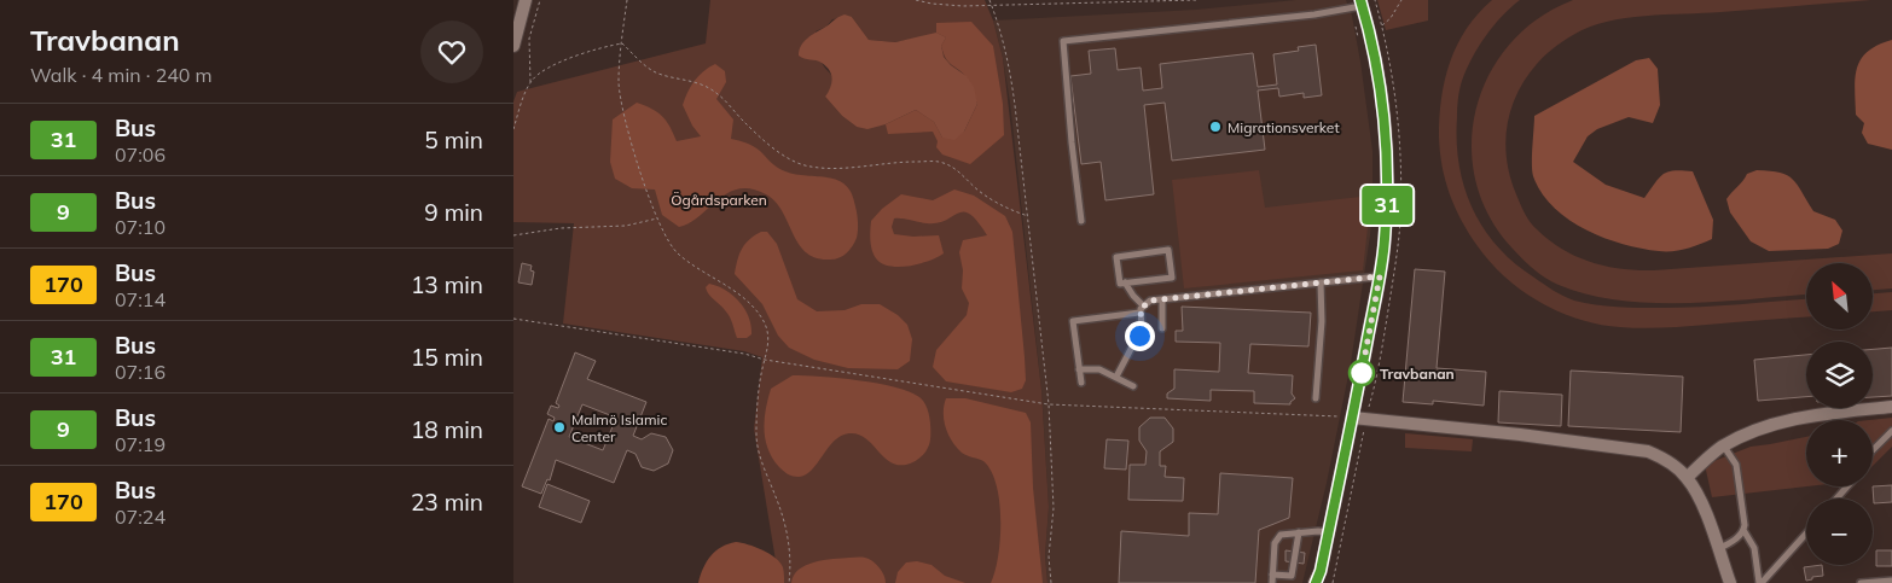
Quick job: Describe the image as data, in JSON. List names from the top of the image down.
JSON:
{
  "parks": ["Ögårdsparken"],
  "places": ["Migrationsverket", "Travbanan", "Malmö Islamic Center"],
  "lines": ["bus line 31"],
  "north": "top left",
  "page": {
    "heading": ["Travbanan", "Walk · 4 min · 240 m"],
    "on_map": "31",
    "list": [
      {
        "mark": "31",
        "name": "Bus",
        "note": "07:06",
        "value": "5 min"
      },
      {
        "mark": "9",
        "name": "Bus",
        "note": "07:10",
        "value": "9 min"
      },
      {
        "mark": "170",
        "name": "Bus",
        "note": "07:14",
        "value": "13 min"
      },
      {
        "mark": "31",
        "name": "Bus",
        "note": "07:16",
        "value": "15 min"
      },
      {
        "mark": "9",
        "name": "Bus",
        "note": "07:19",
        "value": "18 min"
      },
      {
        "mark": "170",
        "name": "Bus",
        "note": "07:24",
        "value": "23 min"
      }
    ],
    "map_buttons": ["+", "−"]
  }
}
